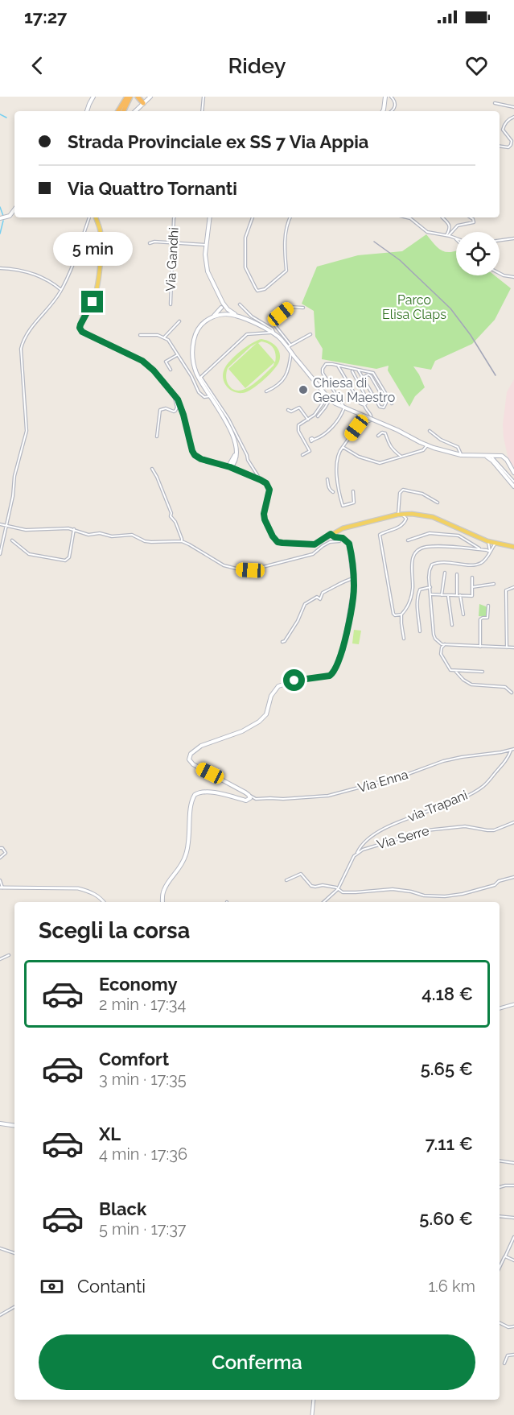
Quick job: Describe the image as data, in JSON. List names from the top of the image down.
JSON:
{
  "streets": {
    "street": [
      "Via Gandhi",
      "Via Enna",
      "via Trapani",
      "Via Serre"
    ]
  },
  "crossings": [
    ["Via Enna", "via Trapani"],
    ["via Trapani", "Via Serre"]
  ],
  "parks": ["Parco Elisa Claps"],
  "places": ["Chiesa di Gesù Maestro"],
  "page": {
    "status": "17:27",
    "header": "Ridey",
    "banner": ["Strada Provinciale ex SS 7 Via Appia", "Via Quattro Tornanti"],
    "bubble": "5 min",
    "heading": "Scegli la corsa",
    "list": [
      {
        "name": "Economy",
        "note": "2 min · 17:34",
        "value": "4.18 €"
      },
      {
        "name": "Comfort",
        "note": "3 min · 17:35",
        "value": "5.65 €"
      },
      {
        "name": "XL",
        "note": "4 min · 17:36",
        "value": "7.11 €"
      },
      {
        "name": "Black",
        "note": "5 min · 17:37",
        "value": "5.60 €"
      }
    ],
    "pay": ["Contanti", "1.6 km"],
    "buttons": "Conferma"
  }
}
